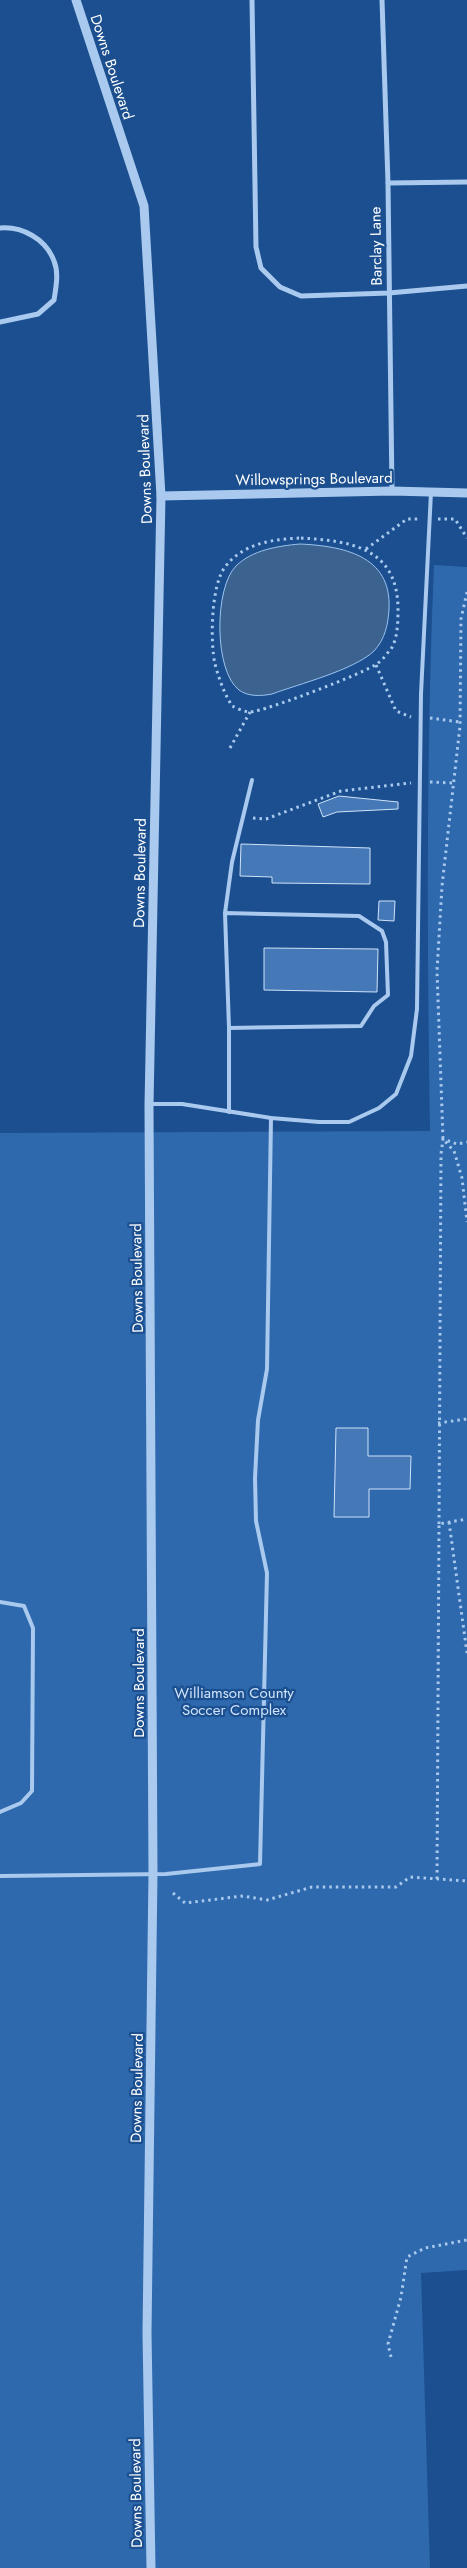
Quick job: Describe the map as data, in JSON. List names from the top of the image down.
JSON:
{
  "streets": {
    "street": ["Downs Boulevard", "Barclay Lane", "Willowsprings Boulevard"]
  },
  "crossings": [
    ["Downs Boulevard", "Willowsprings Boulevard"],
    ["Barclay Lane", "Willowsprings Boulevard"]
  ],
  "parks": ["Williamson County Soccer Complex"]
}
